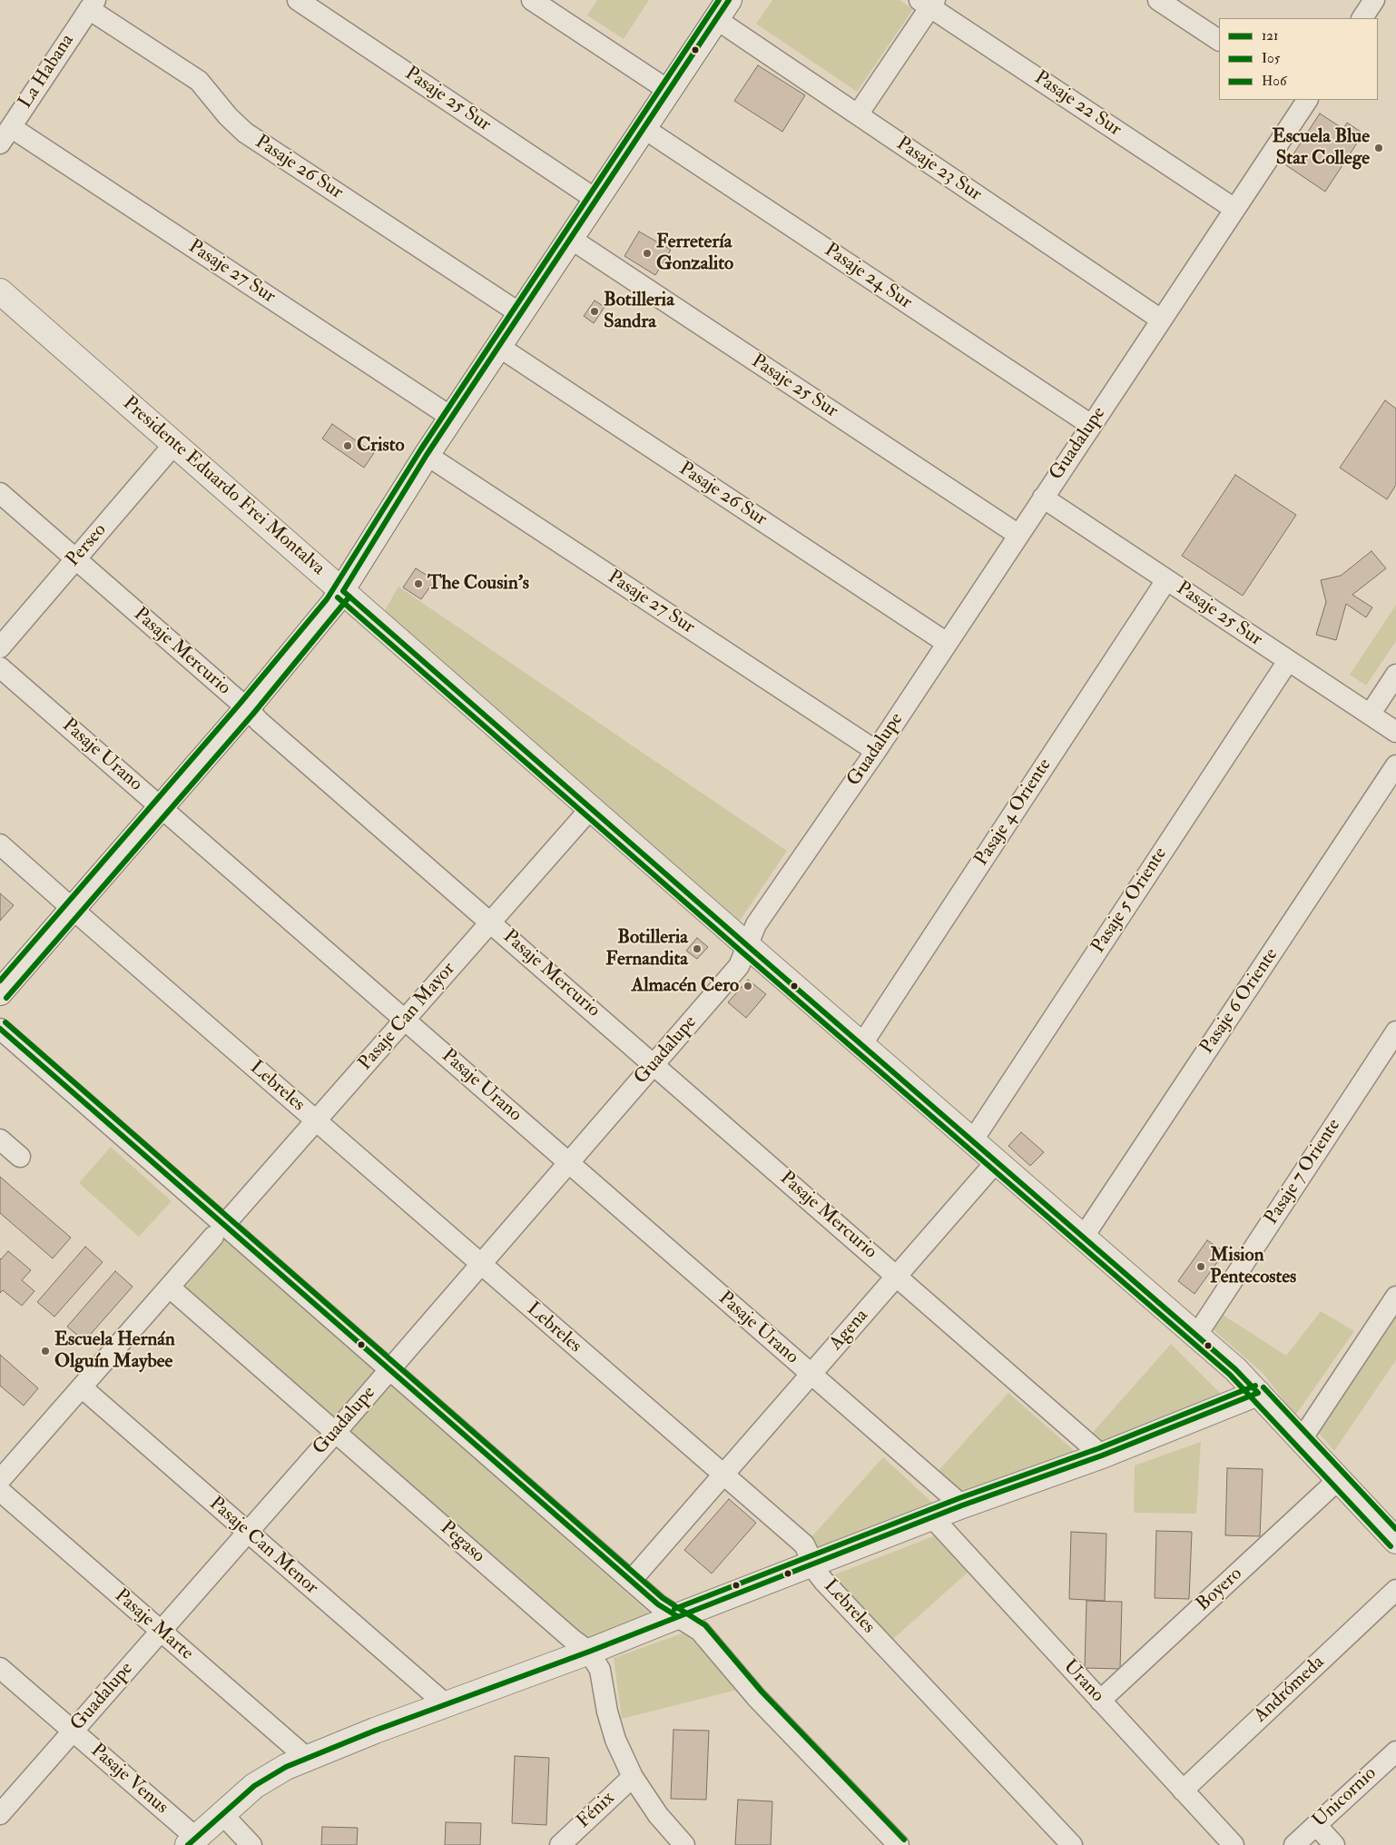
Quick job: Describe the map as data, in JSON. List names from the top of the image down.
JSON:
{
  "streets": {
    "street": [
      "La Habana",
      "Pasaje 25 Sur",
      "Pasaje 22 Sur",
      "Pasaje 26 Sur",
      "Pasaje 23 Sur",
      "Pasaje 27 Sur",
      "Pasaje 24 Sur",
      "Guadalupe",
      "Presidente Eduardo Frei Montalva",
      "Perseo",
      "Pasaje Mercurio",
      "Pasaje Urano",
      "Pasaje 4 Oriente",
      "Pasaje 5 Oriente",
      "Pasaje 6 Oriente",
      "Pasaje Can Mayor",
      "Lebreles",
      "Pasaje 7 Oriente",
      "Agena",
      "Pegaso",
      "Pasaje Can Menor",
      "Boyero",
      "Pasaje Marte",
      "Urano",
      "Andrómeda",
      "Pasaje Venus",
      "Unicornio",
      "Fénix"
    ]
  },
  "crossings": [
    ["La Habana", "Pasaje 26 Sur"],
    ["La Habana", "Pasaje 27 Sur"],
    ["Pasaje 25 Sur", "Guadalupe"],
    ["Pasaje 25 Sur", "Pasaje 4 Oriente"],
    ["Pasaje 25 Sur", "Pasaje 5 Oriente"],
    ["Pasaje 22 Sur", "Guadalupe"],
    ["Pasaje 26 Sur", "Guadalupe"],
    ["Pasaje 23 Sur", "Guadalupe"],
    ["Pasaje 27 Sur", "Guadalupe"],
    ["Pasaje 24 Sur", "Guadalupe"],
    ["Guadalupe", "Presidente Eduardo Frei Montalva"],
    ["Guadalupe", "Pasaje Mercurio"],
    ["Guadalupe", "Pasaje Urano"],
    ["Guadalupe", "Lebreles"],
    ["Guadalupe", "Pegaso"],
    ["Guadalupe", "Pasaje Can Menor"],
    ["Guadalupe", "Pasaje Marte"],
    ["Guadalupe", "Pasaje Venus"],
    ["Presidente Eduardo Frei Montalva", "Perseo"],
    ["Presidente Eduardo Frei Montalva", "Pasaje 4 Oriente"],
    ["Presidente Eduardo Frei Montalva", "Pasaje 5 Oriente"],
    ["Presidente Eduardo Frei Montalva", "Pasaje 6 Oriente"],
    ["Presidente Eduardo Frei Montalva", "Pasaje Can Mayor"],
    ["Presidente Eduardo Frei Montalva", "Pasaje 7 Oriente"],
    ["Presidente Eduardo Frei Montalva", "Agena"],
    ["Presidente Eduardo Frei Montalva", "Boyero"],
    ["Perseo", "Pasaje Mercurio"],
    ["Pasaje Mercurio", "Pasaje Can Mayor"],
    ["Pasaje Mercurio", "Agena"],
    ["Pasaje Urano", "Pasaje Can Mayor"],
    ["Pasaje Urano", "Agena"],
    ["Pasaje Can Mayor", "Lebreles"],
    ["Pasaje Can Mayor", "Pegaso"],
    ["Pasaje Can Mayor", "Pasaje Can Menor"],
    ["Lebreles", "Agena"],
    ["Pegaso", "Fénix"],
    ["Boyero", "Urano"],
    ["Urano", "Andrómeda"]
  ],
  "places": [
    "Escuela Blue Star College",
    "Ferretería Gonzalito",
    "Botilleria Sandra",
    "Cristo",
    "The Cousin's",
    "Botilleria Fernandita",
    "Almacén Cero",
    "Mision Pentecostes",
    "Escuela Hernán Olguín Maybee"
  ],
  "lines": ["transit line 121", "transit line I05", "transit line H06"],
  "legend": ["121", "I05", "H06"]
}
